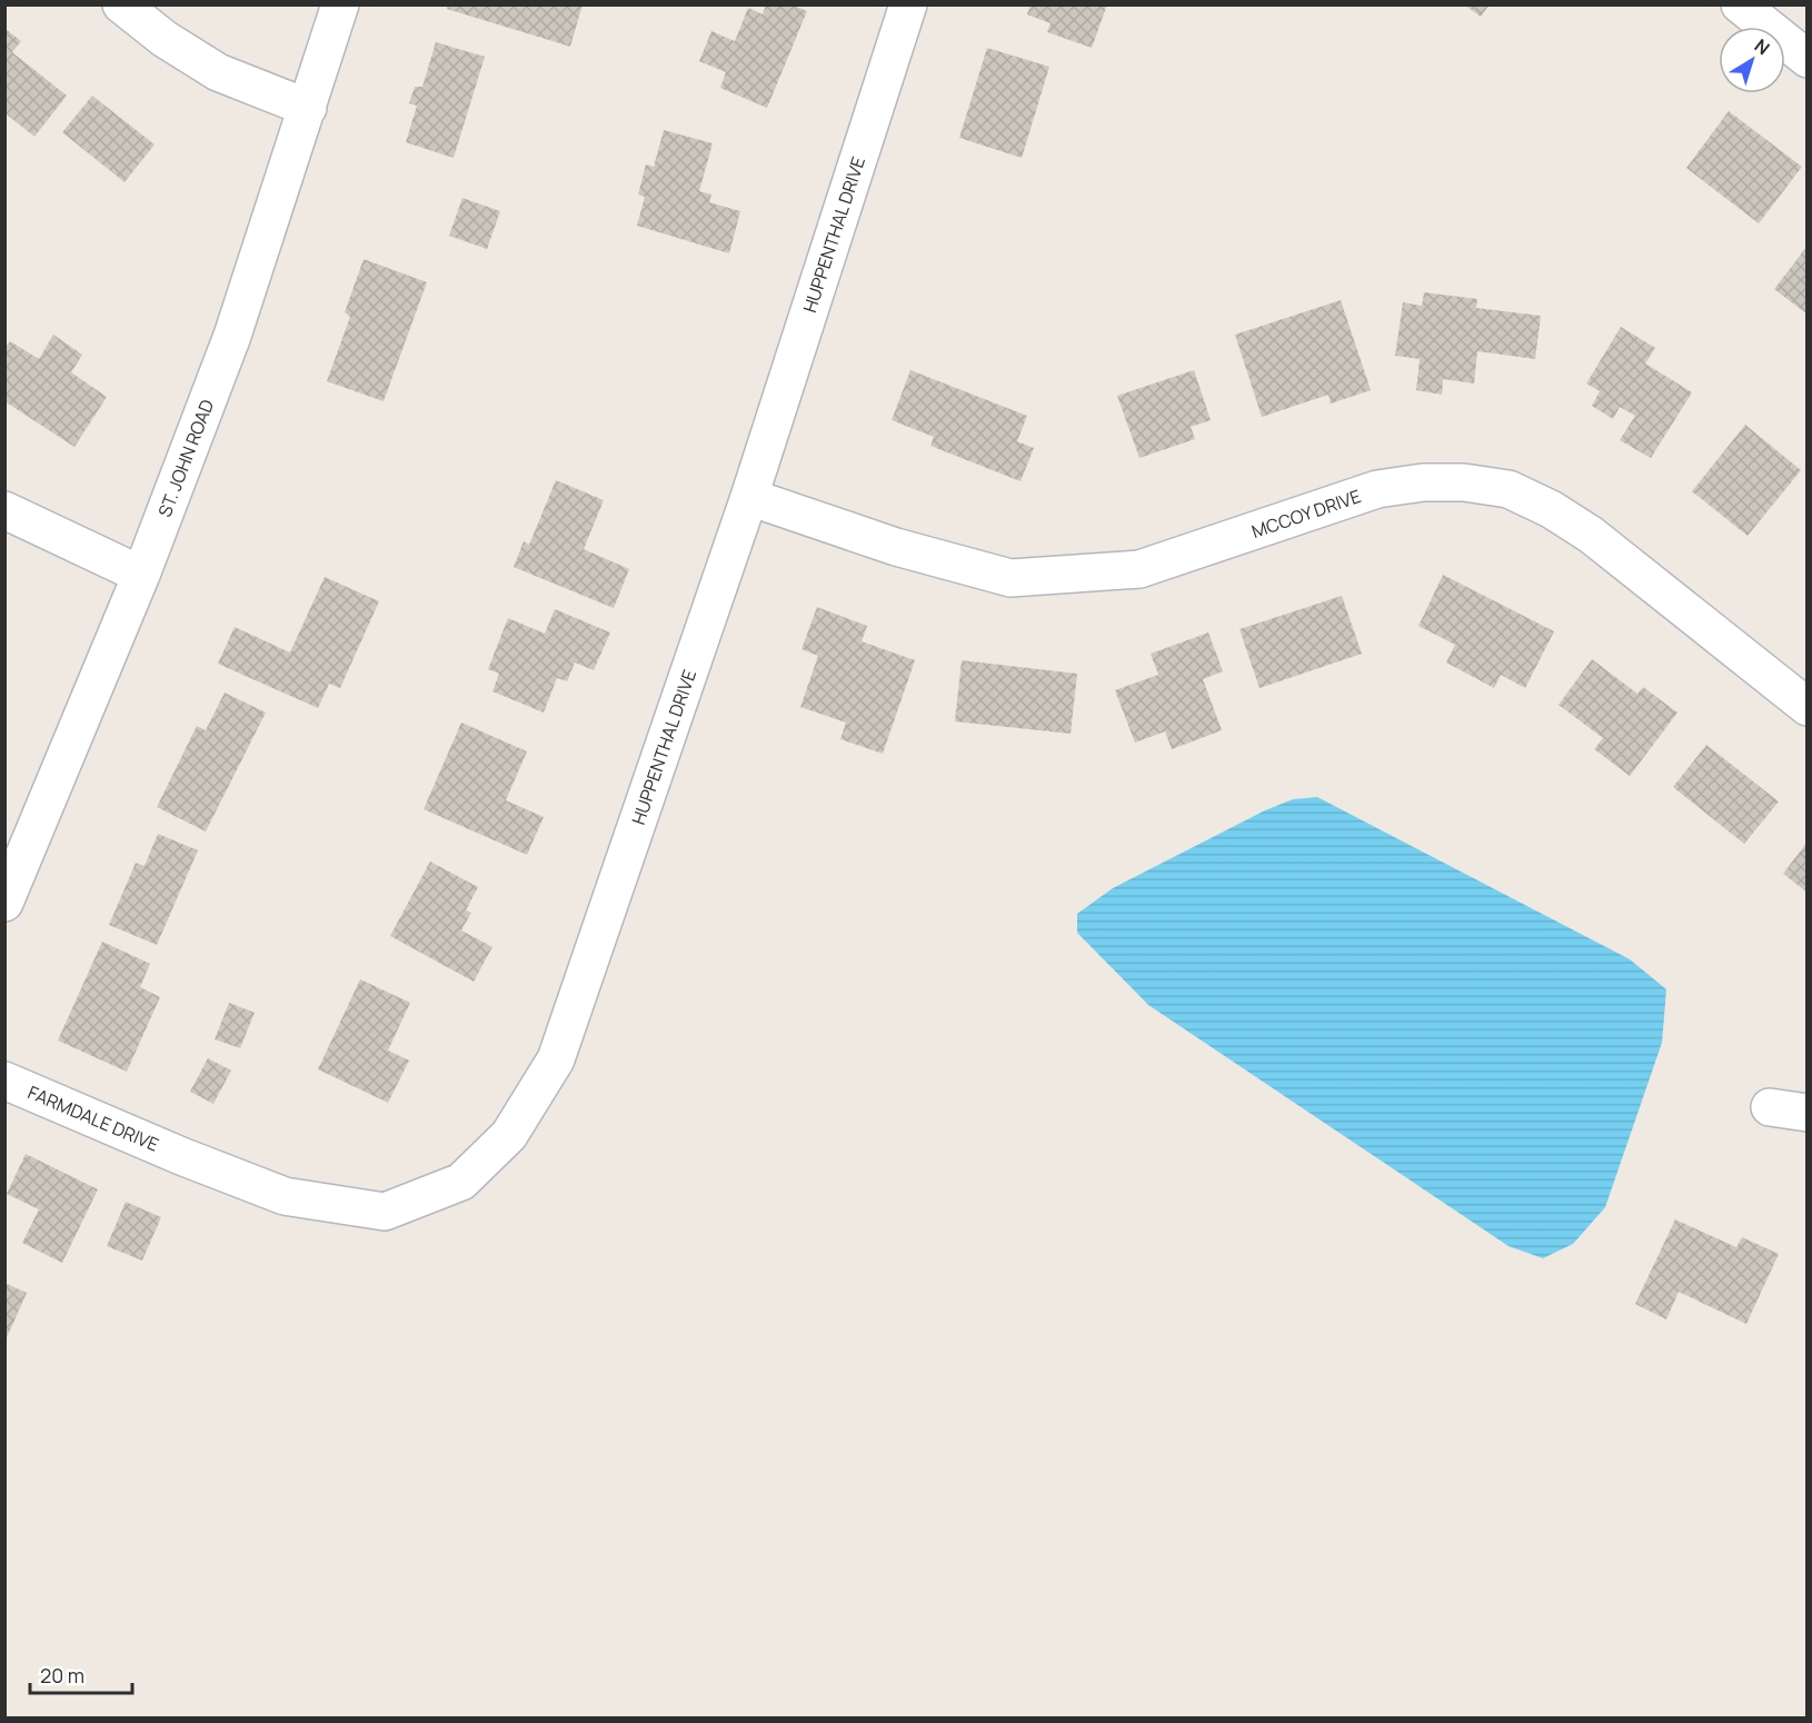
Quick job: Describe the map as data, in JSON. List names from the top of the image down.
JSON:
{
  "streets": {
    "street": [
      "HUPPENTHAL DRIVE",
      "ST. JOHN ROAD",
      "MCCOY DRIVE",
      "FARMDALE DRIVE"
    ]
  },
  "crossings": [
    ["HUPPENTHAL DRIVE", "MCCOY DRIVE"],
    ["HUPPENTHAL DRIVE", "FARMDALE DRIVE"]
  ],
  "scale_bar": "20 m",
  "north": "top right"
}
